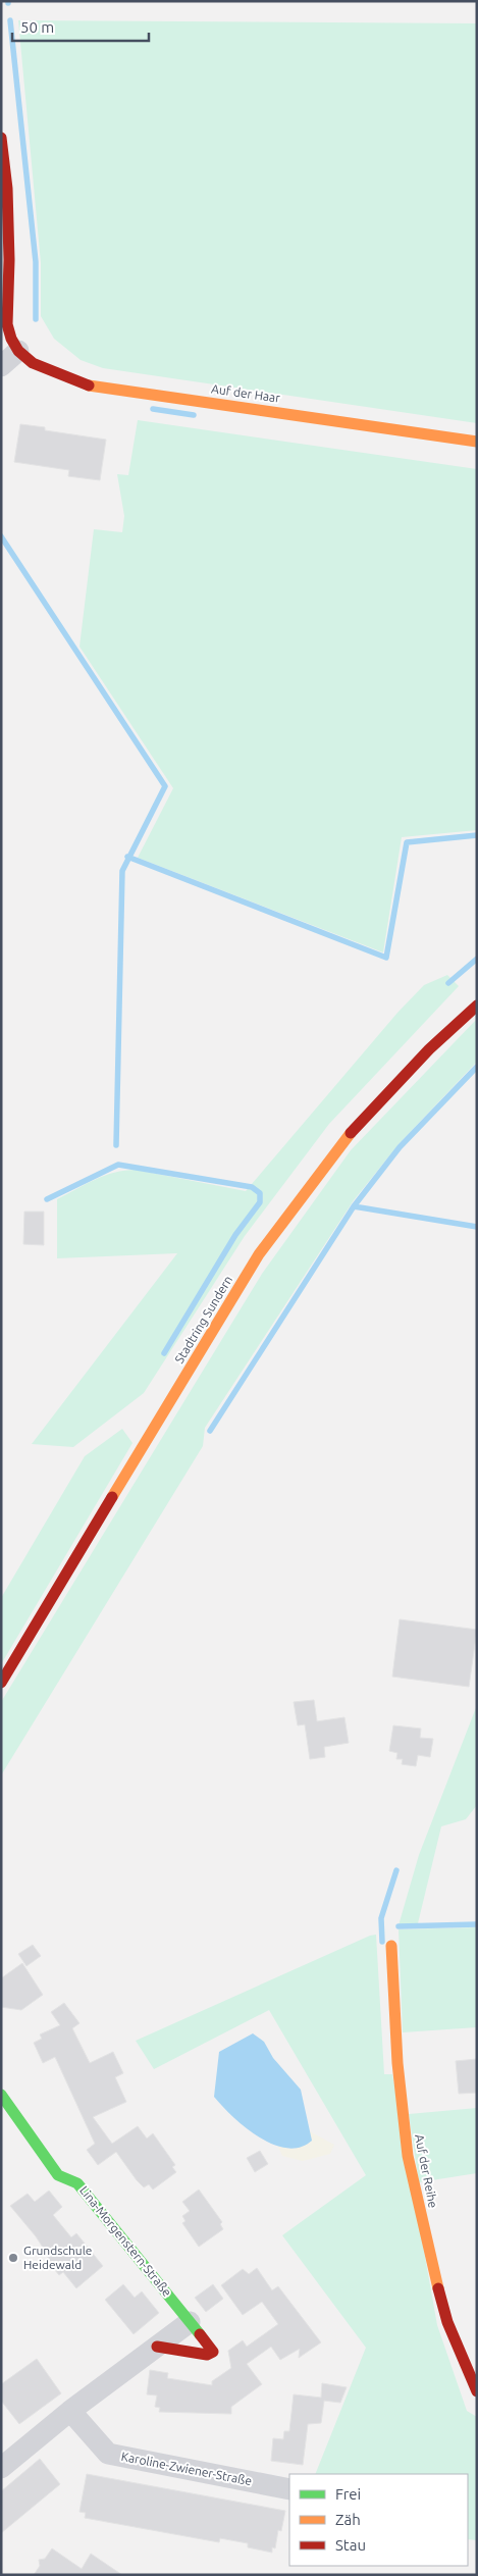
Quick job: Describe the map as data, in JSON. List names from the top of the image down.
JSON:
{
  "streets": {
    "street": [
      "Auf der Haar",
      "Stadtring Sundern",
      "Auf der Reihe",
      "Lina-Morgenstern-Straße",
      "Karoline-Zwiener-Straße"
    ]
  },
  "places": ["Grundschule Heidewald"],
  "legend": ["Frei", "Zäh", "Stau"],
  "scale_bar": "50 m"
}
